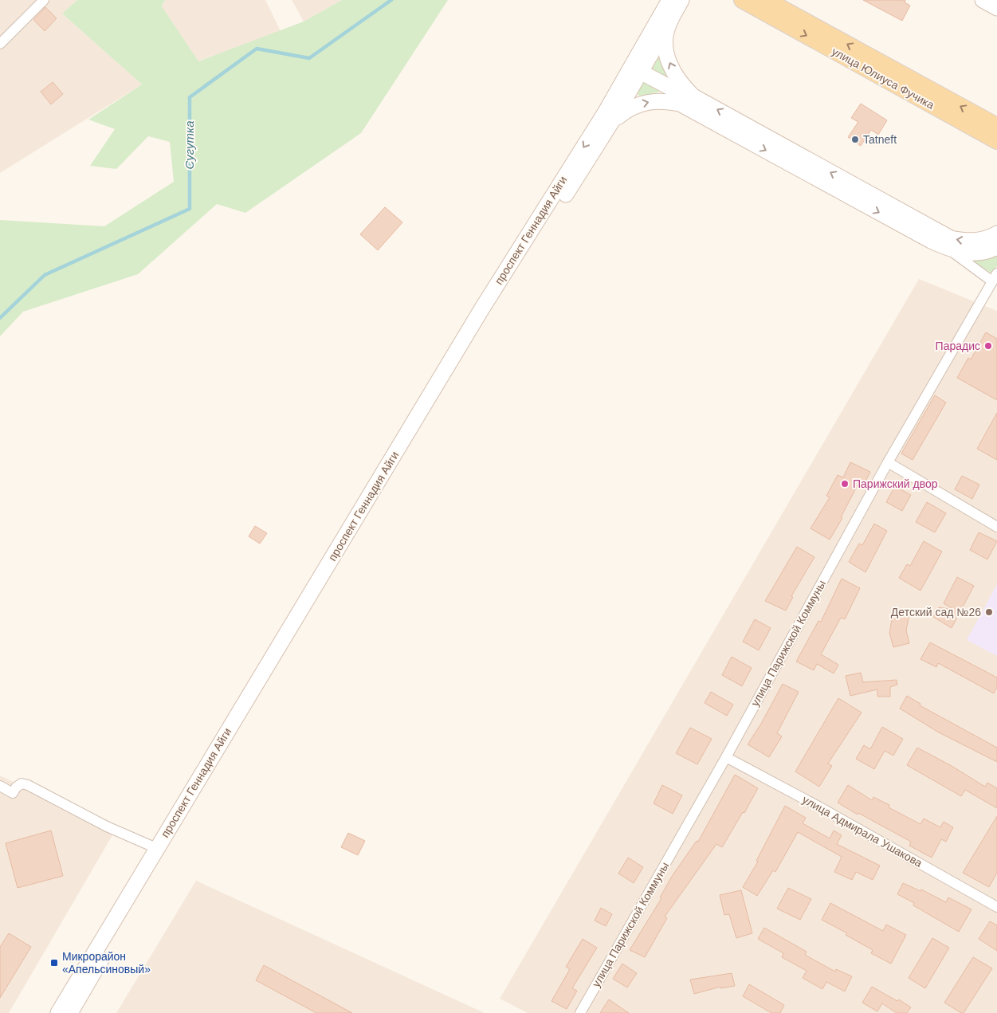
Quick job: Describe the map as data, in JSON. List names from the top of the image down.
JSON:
{
  "streets": {
    "main road": ["улица Юлиуса Фучика", "проспект Геннадия Айги"],
    "street": ["улица Парижской Коммуны", "улица Адмирала Ушакова"]
  },
  "crossings": [
    ["улица Парижской Коммуны", "улица Адмирала Ушакова"]
  ],
  "water": ["Сугутка"],
  "places": {
    "other": [
      "Tatneft",
      "Парадис",
      "Парижский двор",
      "Детский сад №26"
    ],
    "transit": ["Микрорайон «Апельсиновый»"]
  }
}
